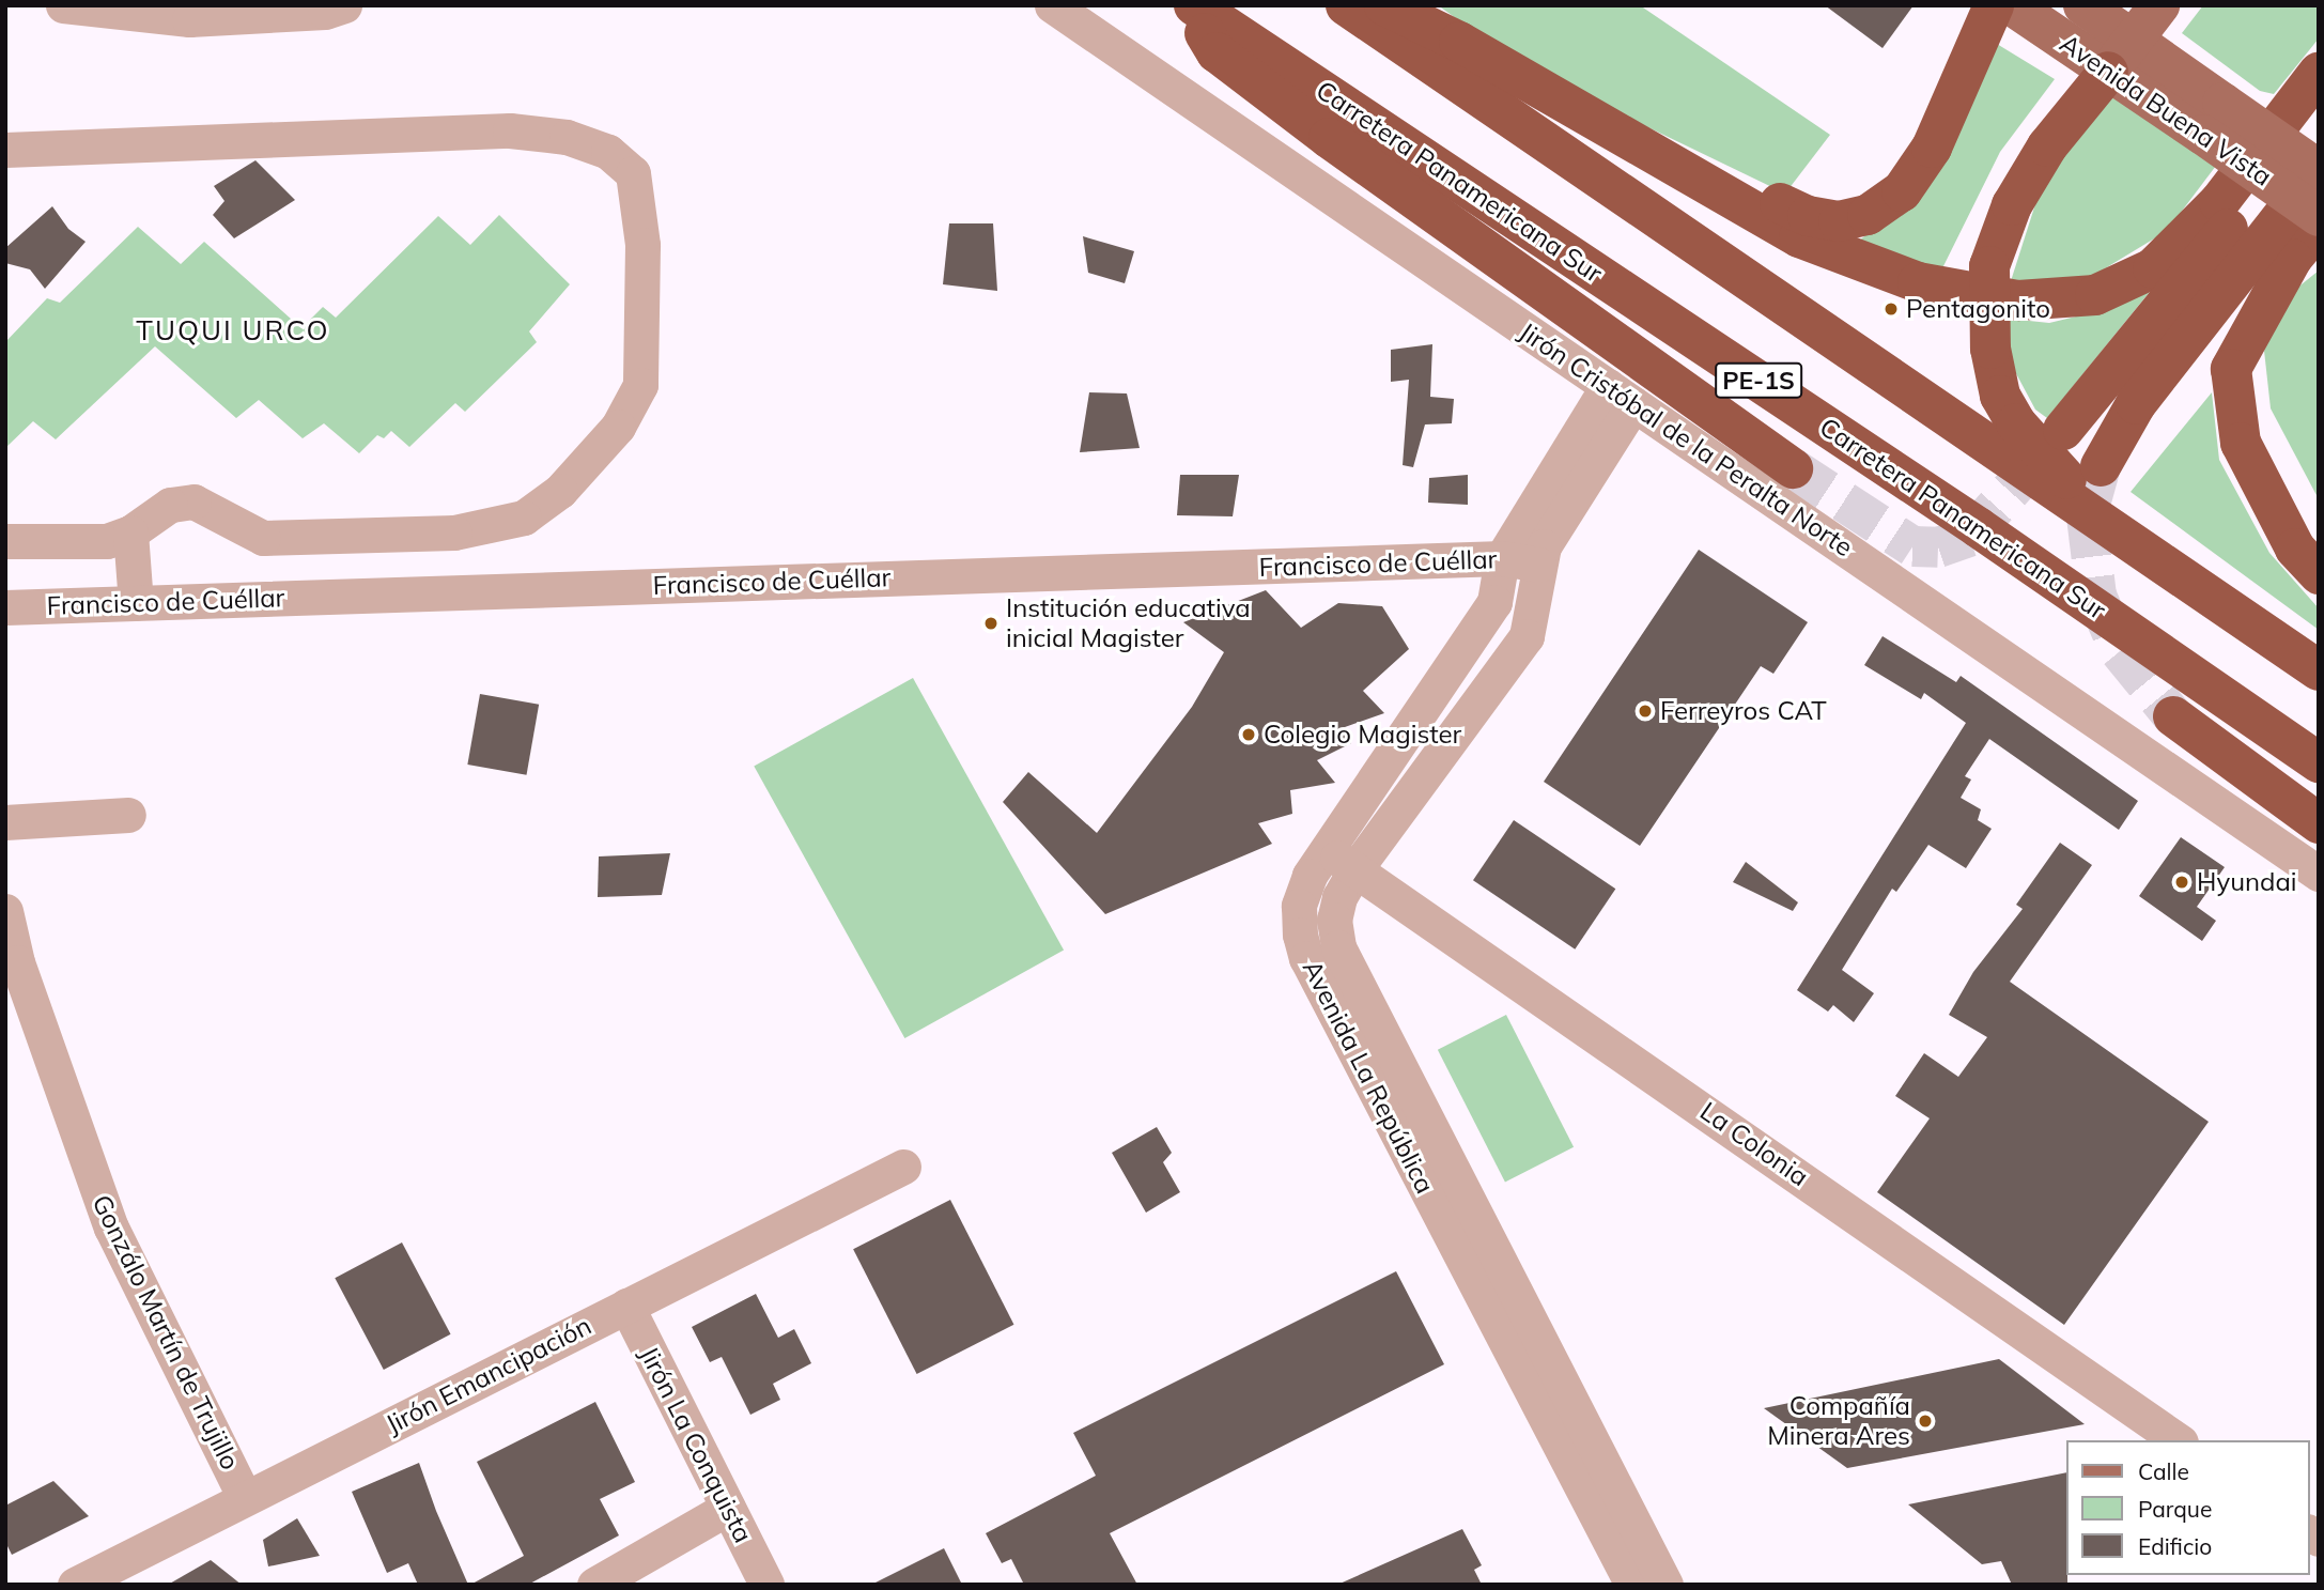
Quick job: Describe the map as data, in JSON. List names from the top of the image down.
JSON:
{
  "streets": {
    "highway": ["Carretera Panamericana Sur", "PE-1S"],
    "main road": ["Avenida Buena Vista"],
    "street": [
      "Jirón Cristóbal de la Peralta Norte",
      "Francisco de Cuéllar",
      "Avenida La República",
      "La Colonia",
      "Gonzálo Martín de Trujillo",
      "Jirón Emancipación",
      "Jirón La Conquista"
    ]
  },
  "crossings": [
    ["Jirón Cristóbal de la Peralta Norte", "Avenida La República"],
    ["Francisco de Cuéllar", "Avenida La República"],
    ["Avenida La República", "La Colonia"],
    ["Gonzálo Martín de Trujillo", "Jirón Emancipación"],
    ["Jirón Emancipación", "Jirón La Conquista"]
  ],
  "districts": ["TUQUI URCO"],
  "places": [
    "Pentagonito",
    "Institución educativa inicial Magister",
    "Ferreyros CAT",
    "Colegio Magister",
    "Hyundai",
    "Compañía Minera Ares"
  ],
  "legend": ["Calle", "Parque", "Edificio"]
}
